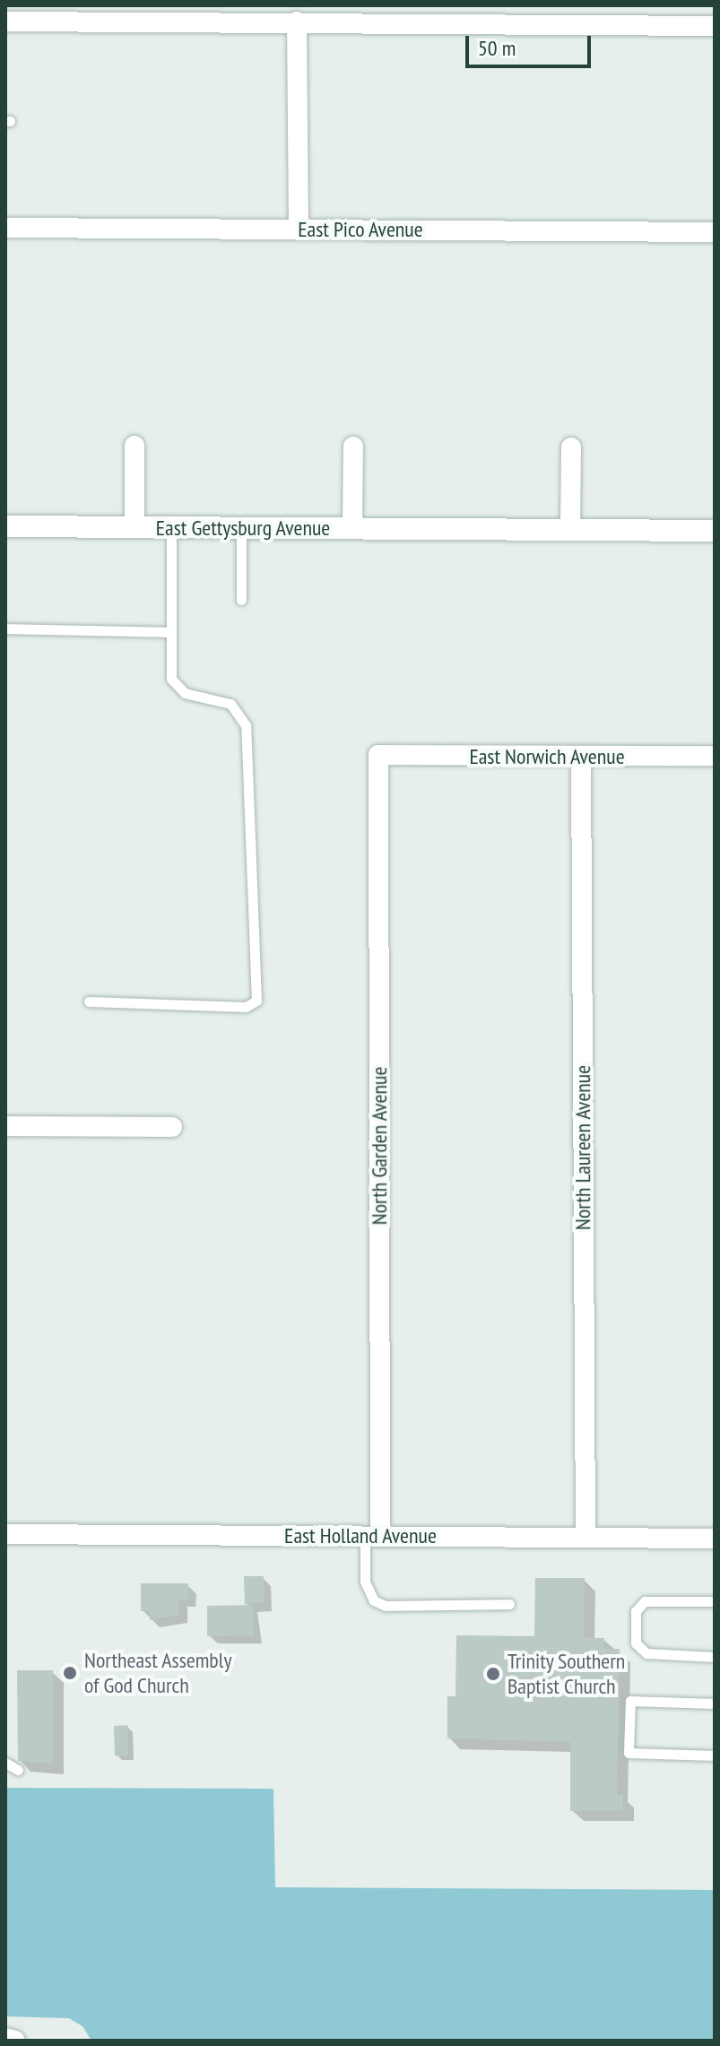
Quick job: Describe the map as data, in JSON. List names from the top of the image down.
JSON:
{
  "streets": {
    "street": [
      "East Pico Avenue",
      "East Gettysburg Avenue",
      "East Norwich Avenue",
      "North Garden Avenue",
      "North Laureen Avenue",
      "East Holland Avenue"
    ]
  },
  "crossings": [
    ["East Norwich Avenue", "North Garden Avenue"],
    ["East Norwich Avenue", "North Laureen Avenue"],
    ["North Garden Avenue", "East Holland Avenue"],
    ["North Laureen Avenue", "East Holland Avenue"]
  ],
  "places": ["Northeast Assembly of God Church", "Trinity Southern Baptist Church"],
  "scale_bar": "50 m"
}
